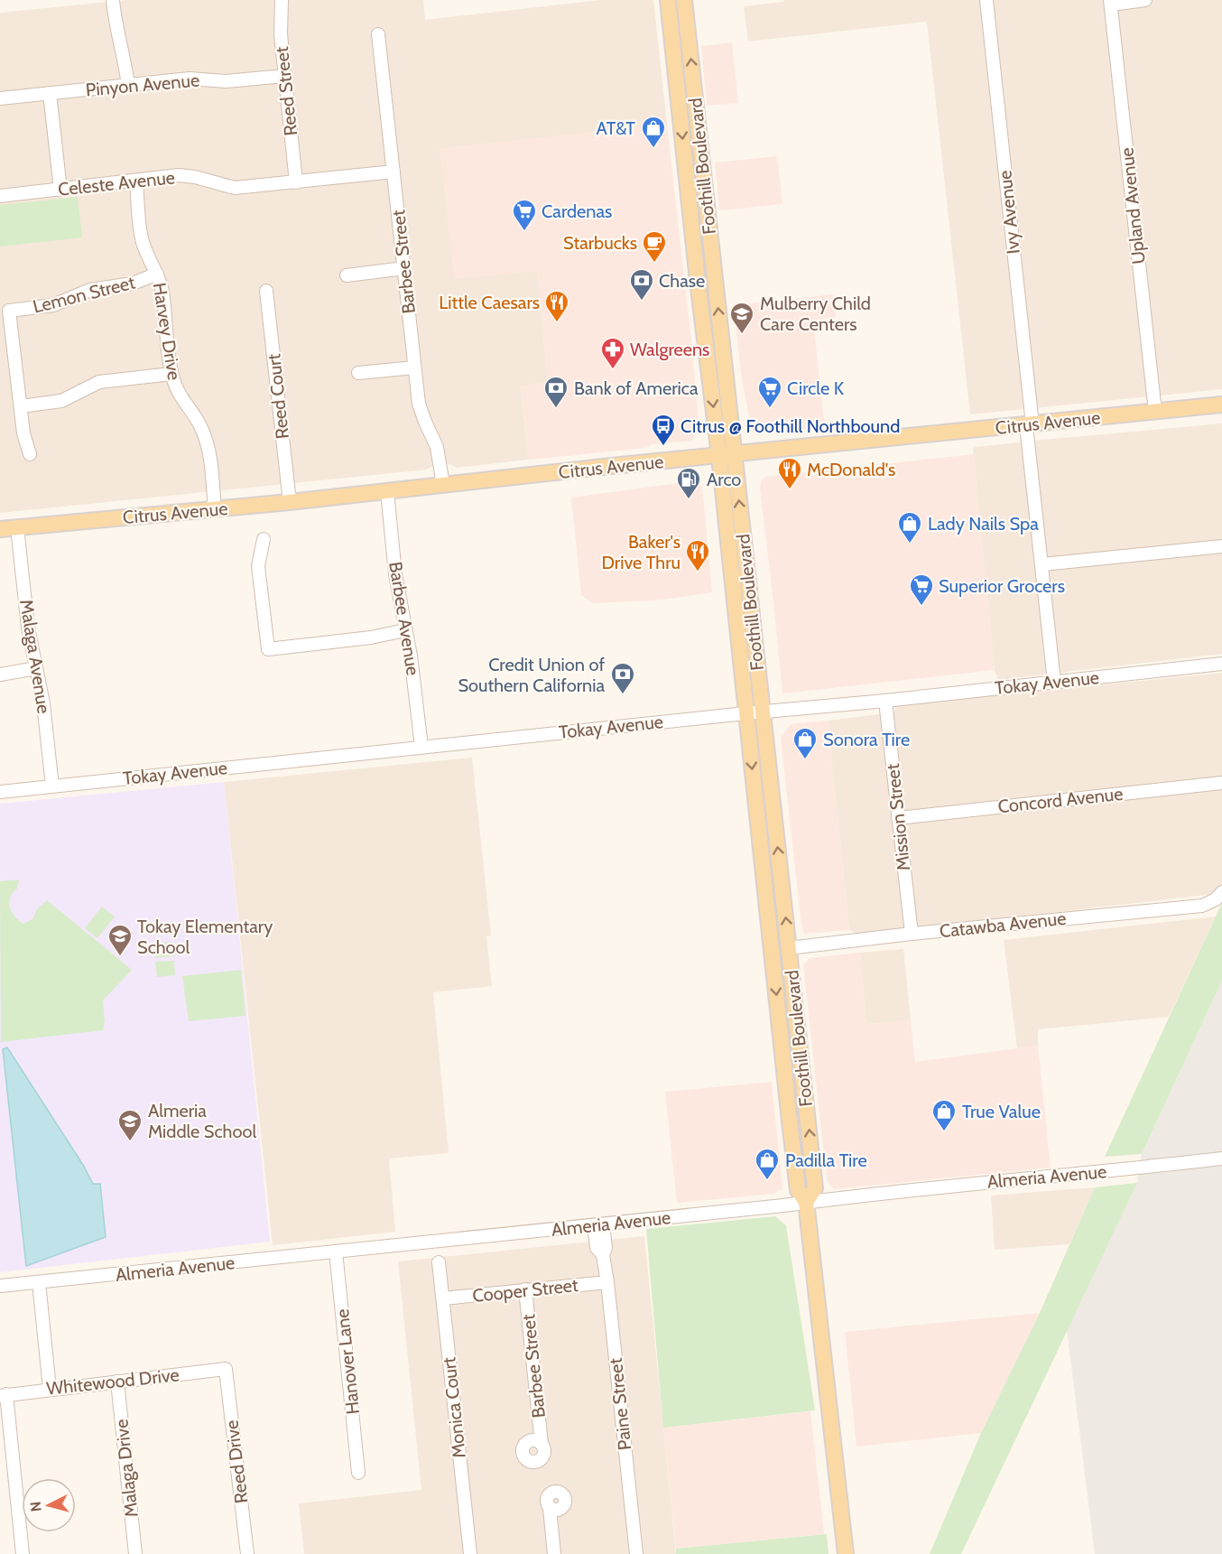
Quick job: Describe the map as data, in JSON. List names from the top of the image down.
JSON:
{
  "streets": {
    "main road": ["Foothill Boulevard", "Citrus Avenue"],
    "street": [
      "Pinyon Avenue",
      "Reed Street",
      "Celeste Avenue",
      "Upland Avenue",
      "Ivy Avenue",
      "Barbee Street",
      "Lemon Street",
      "Harvey Drive",
      "Reed Court",
      "Barbee Avenue",
      "Malaga Avenue",
      "Tokay Avenue",
      "Concord Avenue",
      "Mission Street",
      "Catawba Avenue",
      "Almeria Avenue",
      "Cooper Street",
      "Hanover Lane",
      "Whitewood Drive",
      "Paine Street",
      "Monica Court",
      "Reed Drive",
      "Malaga Drive"
    ]
  },
  "crossings": [
    ["Pinyon Avenue", "Reed Street"],
    ["Reed Street", "Celeste Avenue"],
    ["Foothill Boulevard", "Citrus Avenue"],
    ["Foothill Boulevard", "Tokay Avenue"],
    ["Foothill Boulevard", "Catawba Avenue"],
    ["Foothill Boulevard", "Almeria Avenue"],
    ["Celeste Avenue", "Barbee Street"],
    ["Celeste Avenue", "Harvey Drive"],
    ["Upland Avenue", "Citrus Avenue"],
    ["Ivy Avenue", "Citrus Avenue"],
    ["Ivy Avenue", "Tokay Avenue"],
    ["Barbee Street", "Citrus Avenue"],
    ["Barbee Street", "Cooper Street"],
    ["Lemon Street", "Harvey Drive"],
    ["Harvey Drive", "Citrus Avenue"],
    ["Reed Court", "Citrus Avenue"],
    ["Citrus Avenue", "Barbee Avenue"],
    ["Citrus Avenue", "Malaga Avenue"],
    ["Barbee Avenue", "Tokay Avenue"],
    ["Malaga Avenue", "Tokay Avenue"],
    ["Tokay Avenue", "Mission Street"],
    ["Concord Avenue", "Mission Street"],
    ["Mission Street", "Catawba Avenue"],
    ["Almeria Avenue", "Hanover Lane"],
    ["Almeria Avenue", "Paine Street"],
    ["Cooper Street", "Paine Street"],
    ["Cooper Street", "Monica Court"],
    ["Whitewood Drive", "Reed Drive"],
    ["Whitewood Drive", "Malaga Drive"]
  ],
  "places": {
    "shop": [
      "AT&T",
      "Lady Nails Spa",
      "Sonora Tire",
      "True Value",
      "Padilla Tire"
    ],
    "supermarket": ["Cardenas", "Circle K", "Superior Grocers"],
    "cafe": ["Starbucks"],
    "bank": ["Chase", "Bank of America", "Credit Union of Southern California"],
    "restaurant": ["Little Caesars", "McDonald's", "Baker's Drive Thru"],
    "school or university": ["Mulberry Child Care Centers", "Tokay Elementary School", "Almeria Middle School"],
    "pharmacy": ["Walgreens"],
    "bus stop": ["Citrus @ Foothill Northbound"],
    "fuel station": ["Arco"]
  },
  "north": "left"
}
